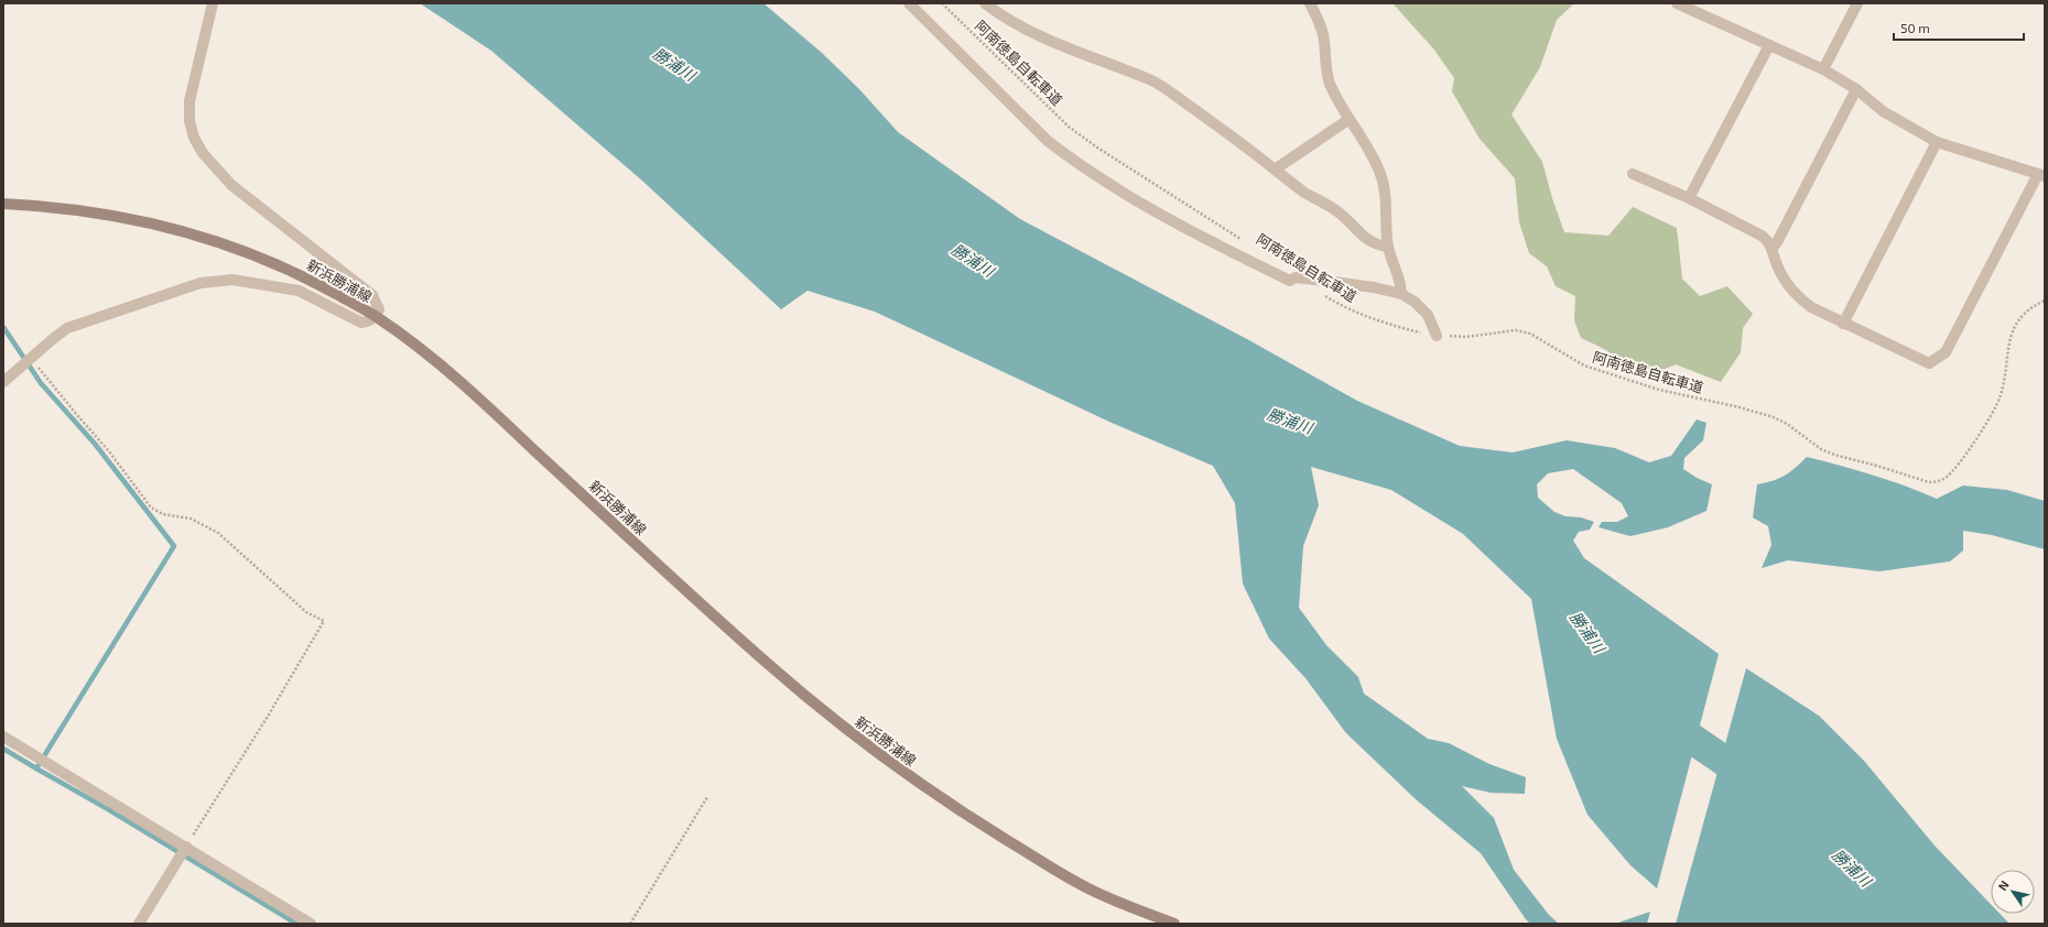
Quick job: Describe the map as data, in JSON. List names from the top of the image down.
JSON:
{
  "streets": {
    "main road": ["新浜勝浦線"],
    "path": ["阿南徳島自転車道"]
  },
  "water": ["勝浦川"],
  "scale_bar": "50 m",
  "north": "top left"
}
